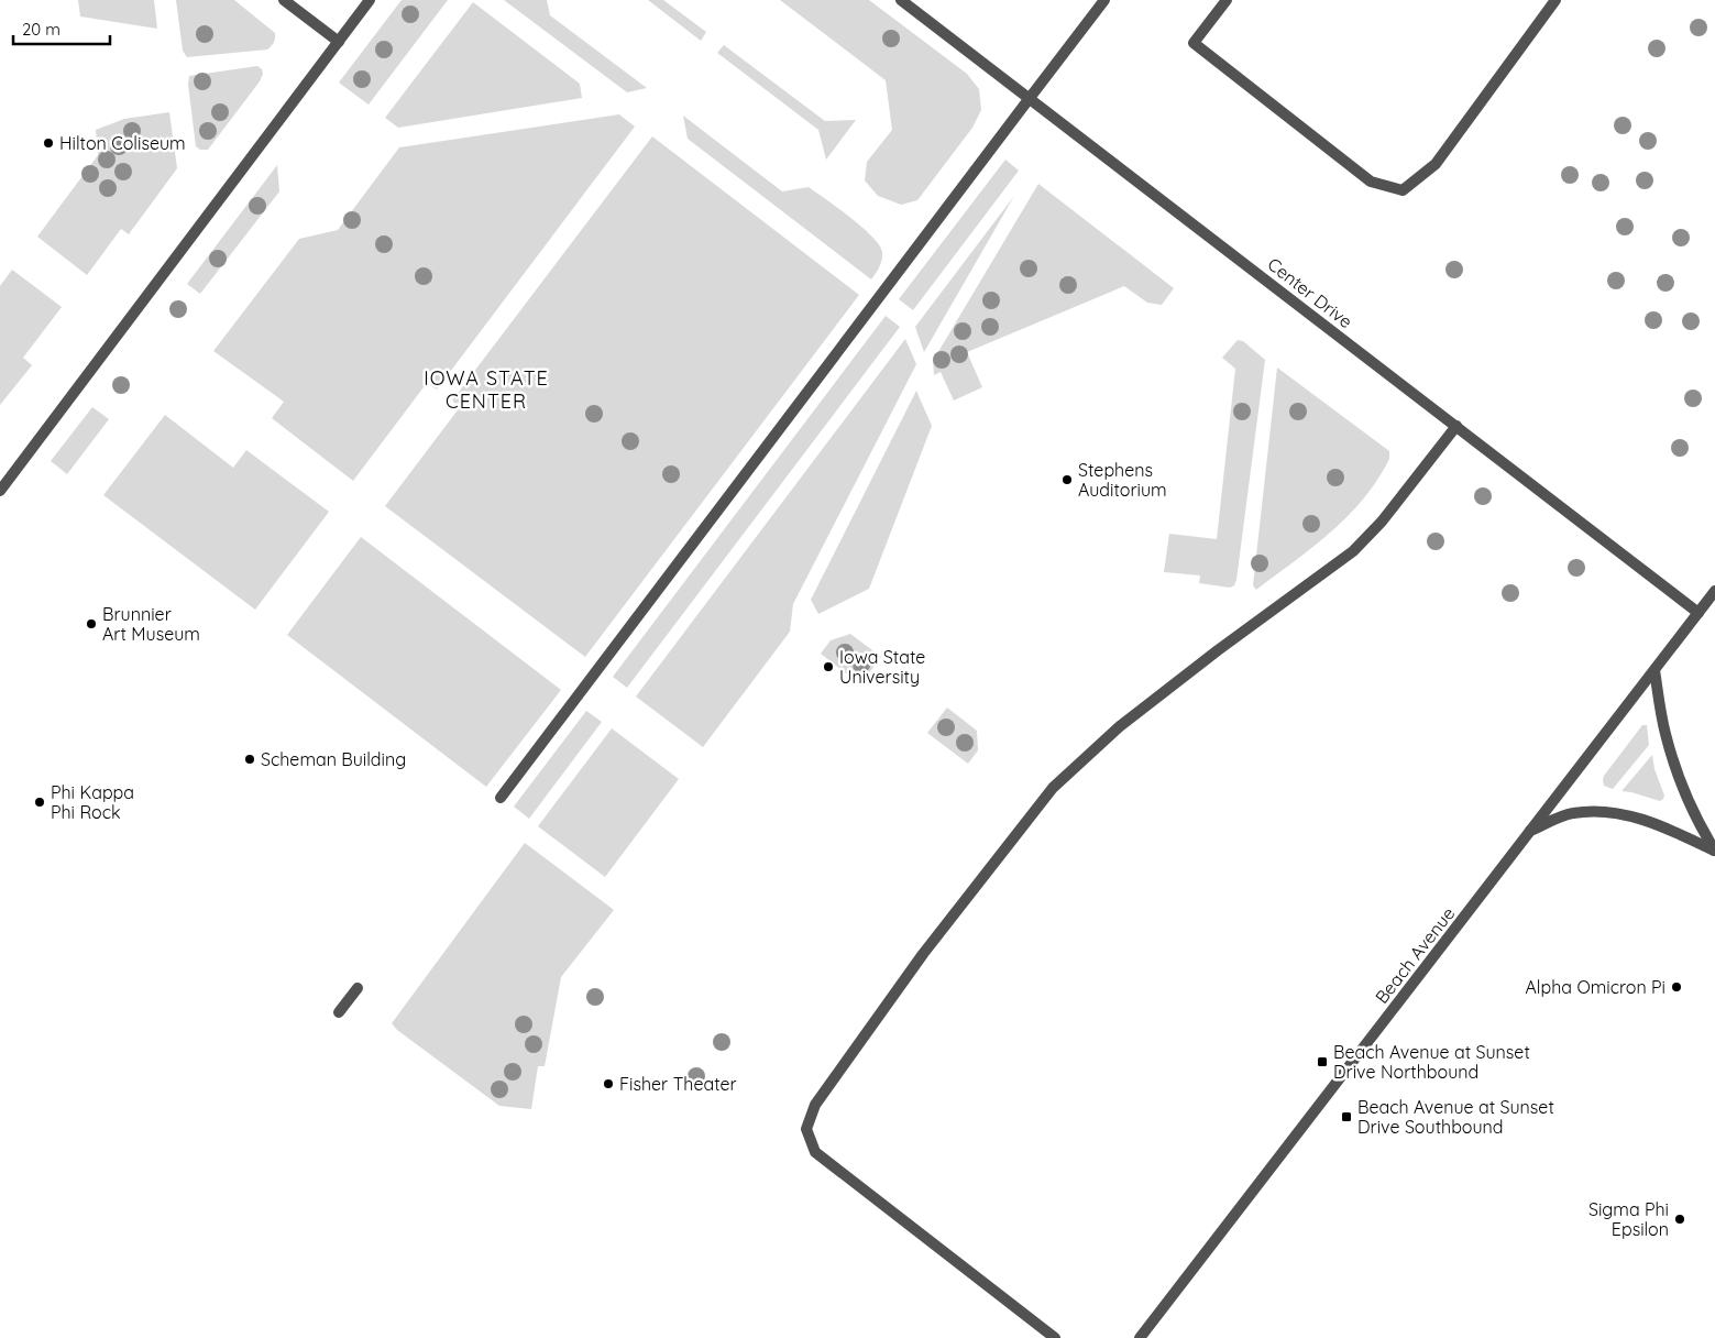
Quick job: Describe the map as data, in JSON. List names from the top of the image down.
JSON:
{
  "streets": {
    "street": ["Center Drive", "Beach Avenue"]
  },
  "crossings": [
    ["Center Drive", "Beach Avenue"]
  ],
  "districts": ["IOWA STATE CENTER"],
  "places": {
    "other": [
      "Hilton Coliseum",
      "Stephens Auditorium",
      "Brunnier Art Museum",
      "Iowa State University",
      "Scheman Building",
      "Phi Kappa Phi Rock",
      "Alpha Omicron Pi",
      "Fisher Theater",
      "Sigma Phi Epsilon"
    ],
    "transit": ["Beach Avenue at Sunset Drive Northbound", "Beach Avenue at Sunset Drive Southbound"]
  },
  "scale_bar": "20 m"
}
